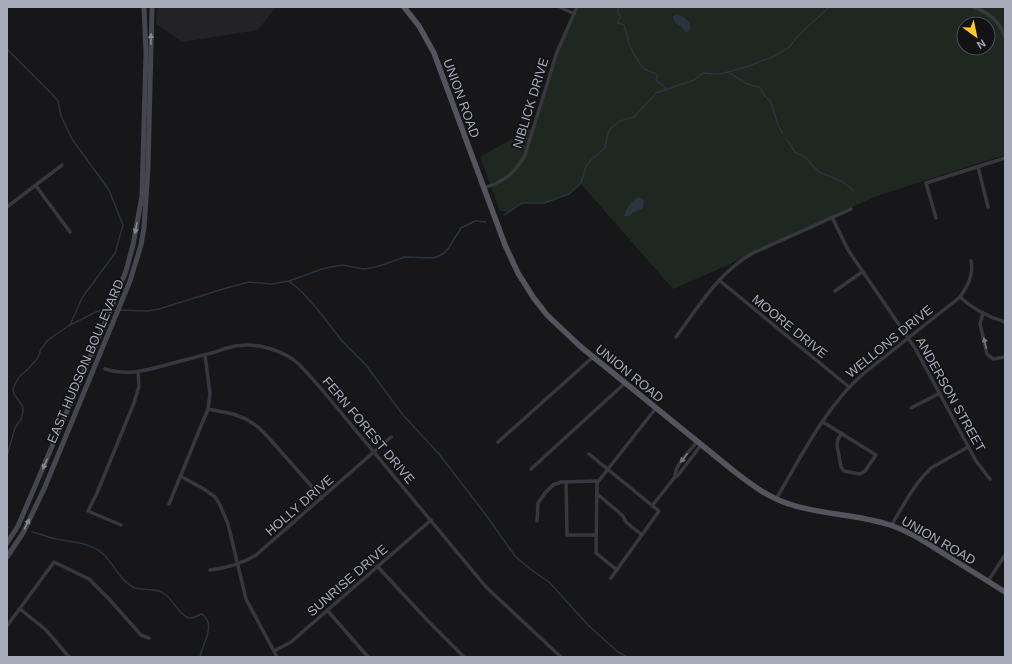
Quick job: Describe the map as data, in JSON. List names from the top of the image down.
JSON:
{
  "streets": {
    "main road": ["UNION ROAD", "EAST HUDSON BOULEVARD"],
    "street": [
      "NIBLICK DRIVE",
      "MOORE DRIVE",
      "WELLONS DRIVE",
      "ANDERSON STREET",
      "FERN FOREST DRIVE",
      "HOLLY DRIVE",
      "SUNRISE DRIVE"
    ]
  },
  "crossings": [
    ["UNION ROAD", "NIBLICK DRIVE"],
    ["UNION ROAD", "WELLONS DRIVE"],
    ["MOORE DRIVE", "WELLONS DRIVE"],
    ["WELLONS DRIVE", "ANDERSON STREET"],
    ["FERN FOREST DRIVE", "HOLLY DRIVE"],
    ["FERN FOREST DRIVE", "SUNRISE DRIVE"]
  ],
  "north": "bottom right"
}
